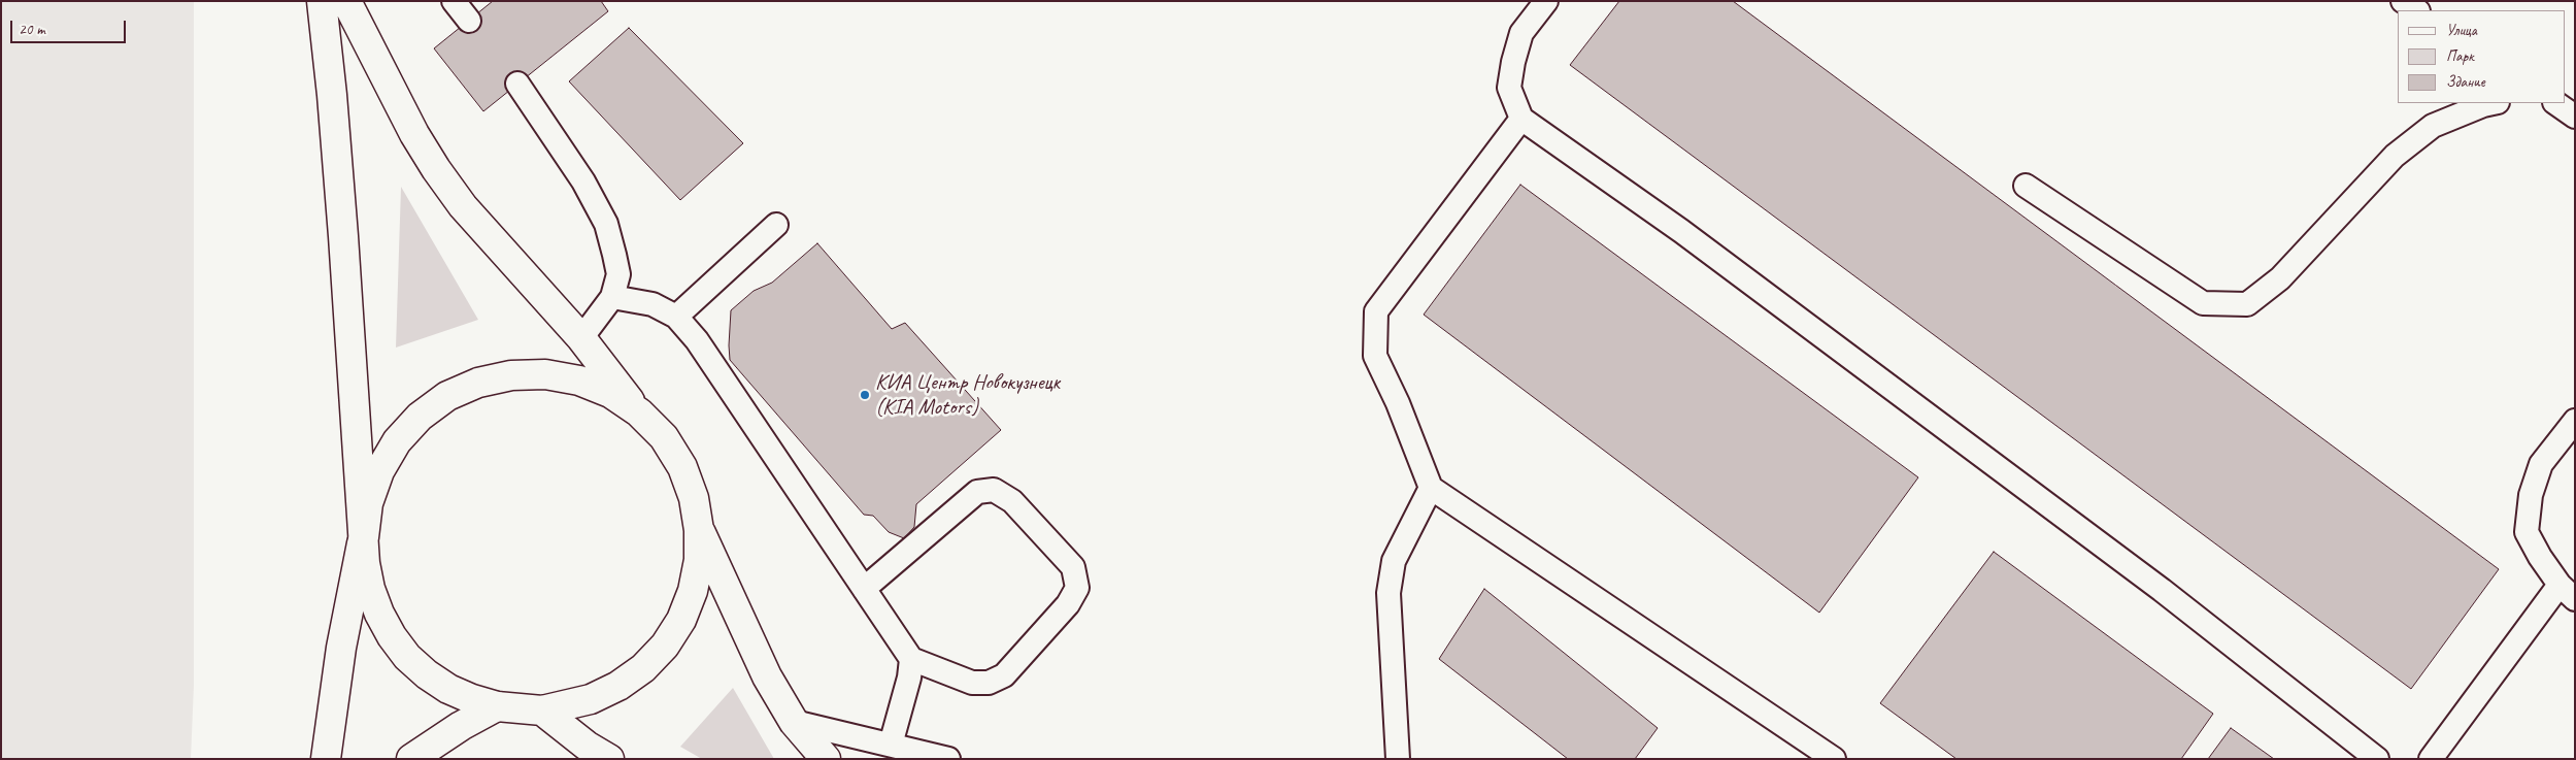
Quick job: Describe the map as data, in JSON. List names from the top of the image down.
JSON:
{
  "places": ["КИА Центр Новокузнецк (KIA Motors)"],
  "legend": ["Улица", "Парк", "Здание"],
  "scale_bar": "20 m"
}
